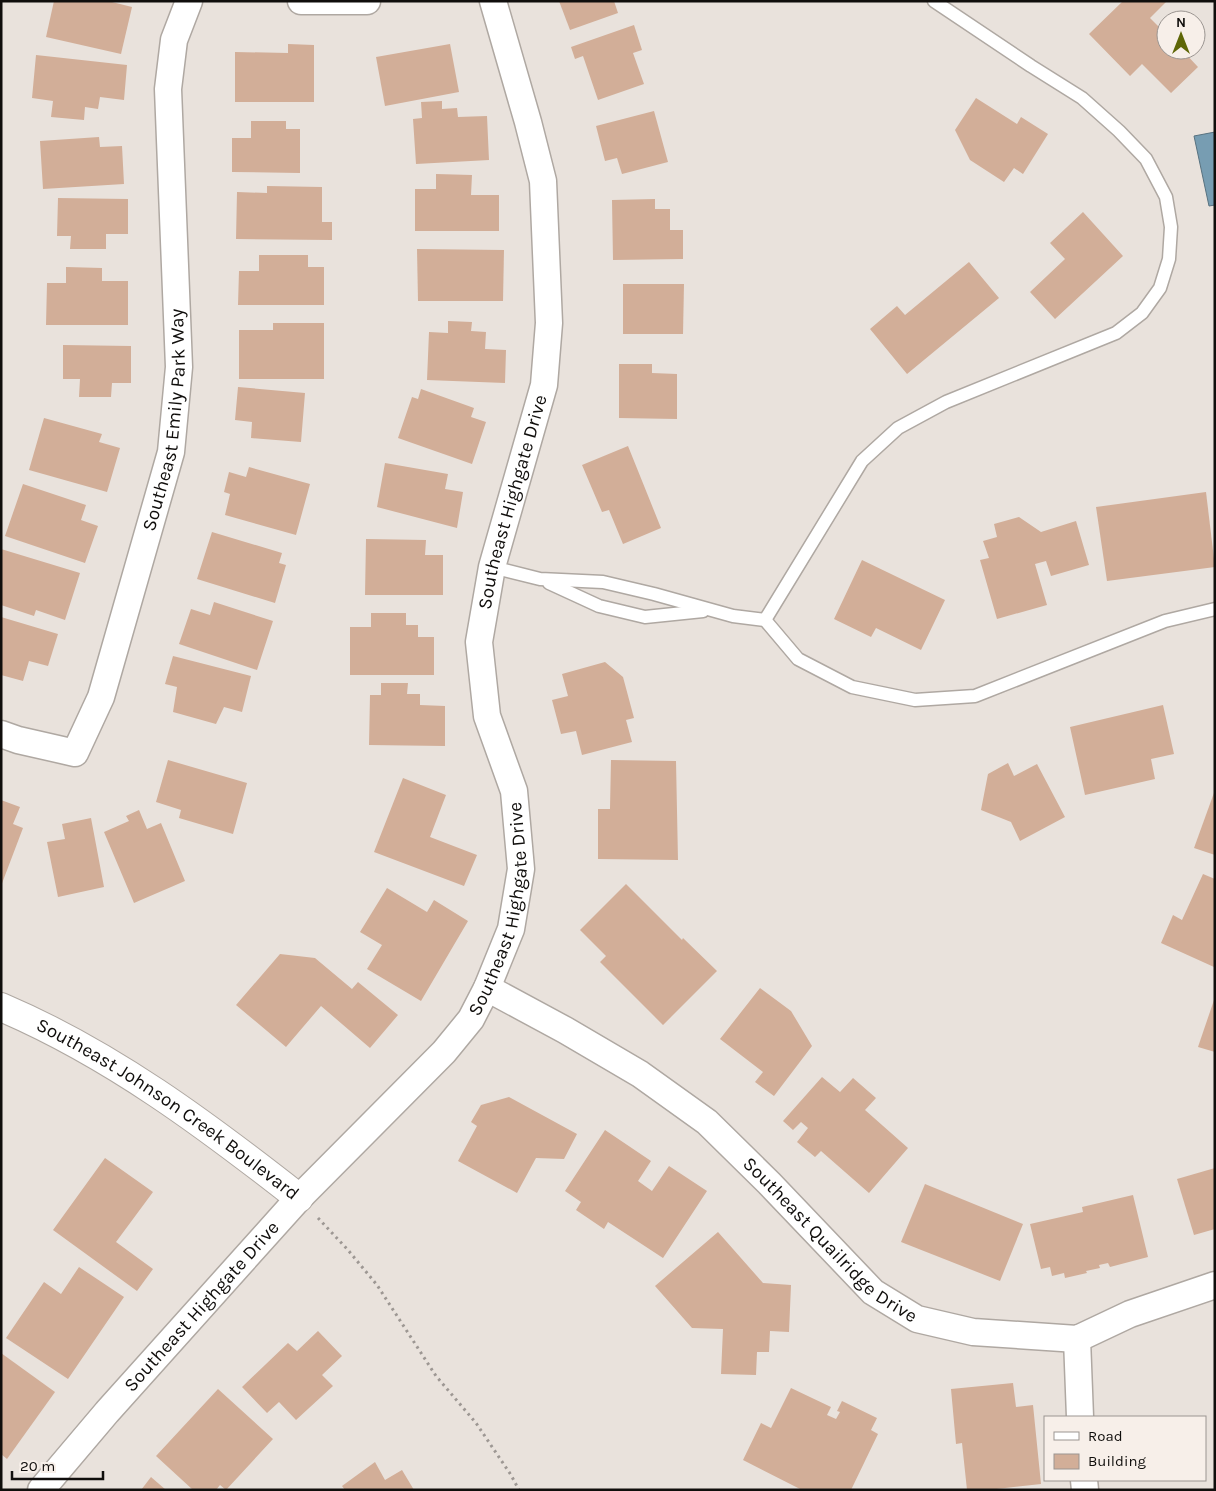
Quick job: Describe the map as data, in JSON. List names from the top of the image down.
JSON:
{
  "streets": {
    "street": [
      "Southeast Emily Park Way",
      "Southeast Highgate Drive",
      "Southeast Johnson Creek Boulevard",
      "Southeast Quailridge Drive"
    ]
  },
  "crossings": [
    ["Southeast Highgate Drive", "Southeast Johnson Creek Boulevard"],
    ["Southeast Highgate Drive", "Southeast Quailridge Drive"]
  ],
  "legend": ["Road", "Building"],
  "scale_bar": "20 m",
  "north": "top"
}
